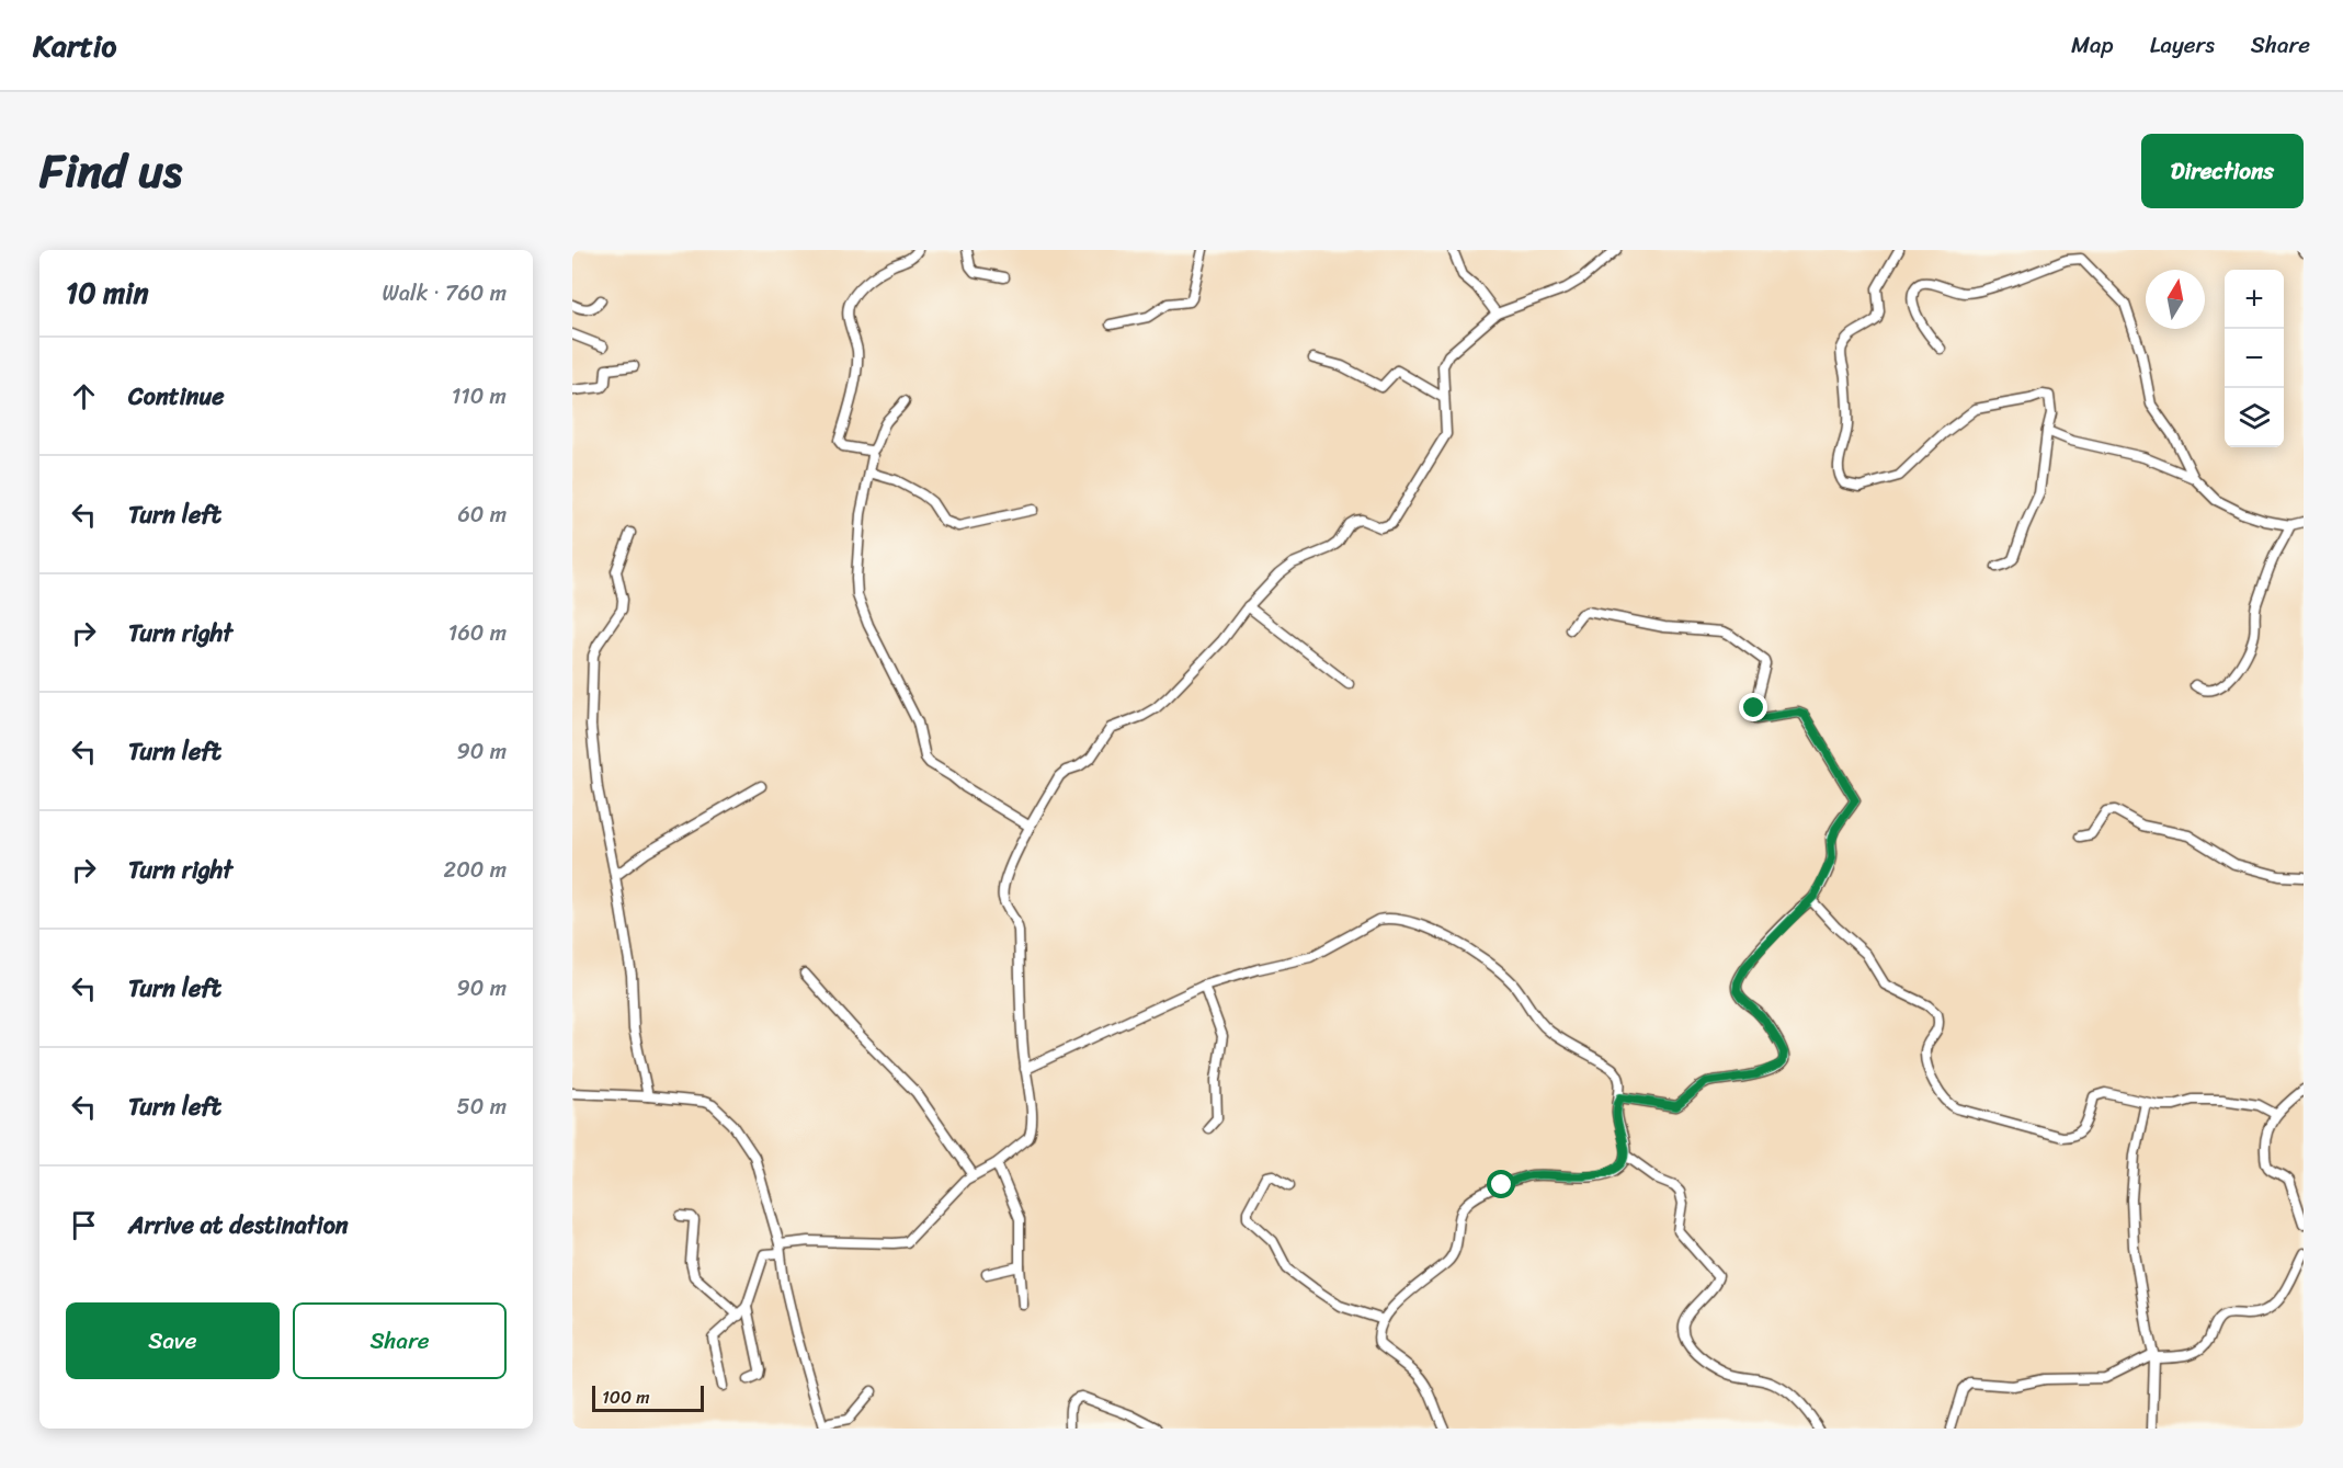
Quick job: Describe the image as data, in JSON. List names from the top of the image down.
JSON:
{
  "scale_bar": "100 m",
  "north": "top",
  "page": {
    "header": "Kartio",
    "nav": ["Map", "Layers", "Share"],
    "title": "Find us",
    "buttons": [
      "Directions",
      ["Save", "Share"]
    ],
    "heading": ["10 min", "Walk · 760 m"],
    "map_buttons": ["+", "−"],
    "list": [
      ["Continue", "110 m"],
      ["Turn left", "60 m"],
      ["Turn right", "160 m"],
      ["Turn left", "90 m"],
      ["Turn right", "200 m"],
      ["Turn left", "90 m"],
      ["Turn left", "50 m"],
      "Arrive at destination"
    ],
    "scale": "100 m"
  }
}
